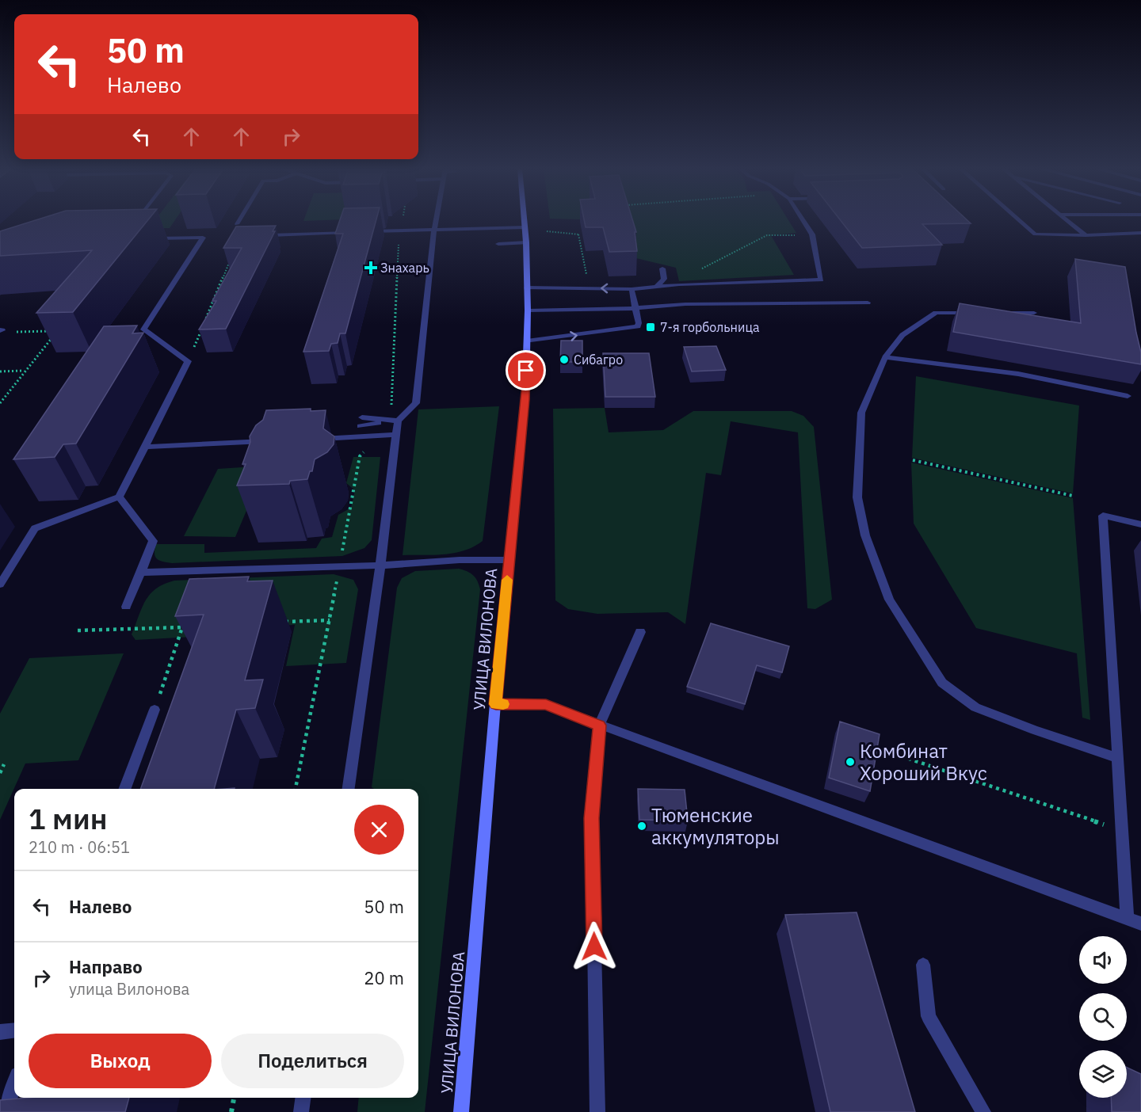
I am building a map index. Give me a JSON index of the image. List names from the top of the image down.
{
  "streets": {
    "street": ["УЛИЦА ВИЛОНОВА"]
  },
  "places": {
    "health": ["Знахарь"],
    "transit": ["7-я горбольница"],
    "other": ["Сибагро", "Комбинат Хороший Вкус", "Тюменские аккумуляторы"]
  },
  "page": {
    "turn": ["50 m", "Налево"],
    "heading": ["1 мин", "210 m · 06:51"],
    "list": [
      {
        "name": "Налево",
        "value": "50 m"
      },
      {
        "name": "Направо",
        "note": "улица Вилонова",
        "value": "20 m"
      }
    ],
    "buttons": ["Выход", "Поделиться"]
  }
}
